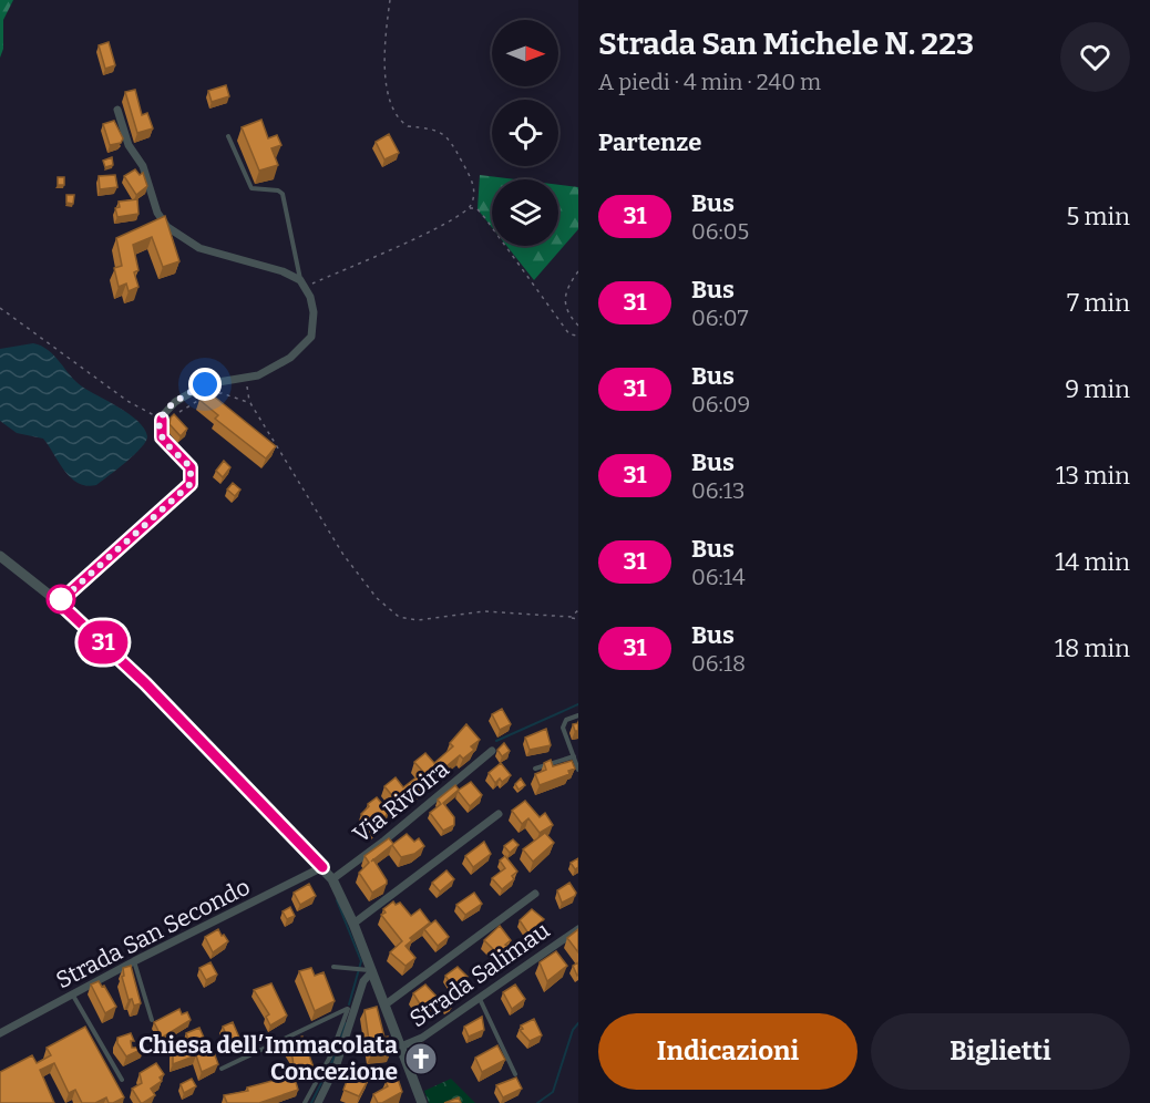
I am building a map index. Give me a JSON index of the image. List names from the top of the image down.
{
  "streets": {
    "street": ["Via Rivoira", "Strada San Secondo", "Strada Salimau"]
  },
  "places": {
    "church": ["Chiesa dell′Immacolata Concezione"]
  },
  "lines": ["bus line 31"],
  "north": "right",
  "page": {
    "on_map": "31",
    "heading": [
      ["Strada San Michele N. 223", "A piedi · 4 min · 240 m"],
      "Partenze"
    ],
    "list": [
      {
        "mark": "31",
        "name": "Bus",
        "note": "06:05",
        "value": "5 min"
      },
      {
        "mark": "31",
        "name": "Bus",
        "note": "06:07",
        "value": "7 min"
      },
      {
        "mark": "31",
        "name": "Bus",
        "note": "06:09",
        "value": "9 min"
      },
      {
        "mark": "31",
        "name": "Bus",
        "note": "06:13",
        "value": "13 min"
      },
      {
        "mark": "31",
        "name": "Bus",
        "note": "06:14",
        "value": "14 min"
      },
      {
        "mark": "31",
        "name": "Bus",
        "note": "06:18",
        "value": "18 min"
      }
    ],
    "buttons": ["Indicazioni", "Biglietti"]
  }
}
